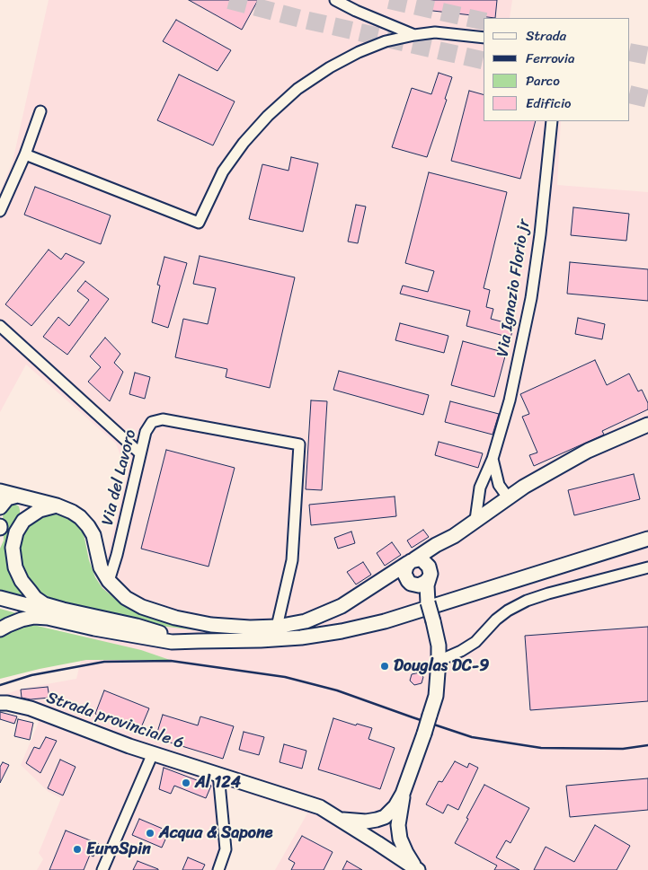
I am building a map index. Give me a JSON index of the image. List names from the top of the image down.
{
  "streets": {
    "main road": ["Strada provinciale 6"],
    "street": ["Via Ignazio Florio jr", "Via del Lavoro"]
  },
  "places": [
    "Douglas DC-9",
    "Al 124",
    "Acqua & Sapone",
    "EuroSpin"
  ],
  "legend": [
    "Strada",
    "Ferrovia",
    "Parco",
    "Edificio"
  ]
}
